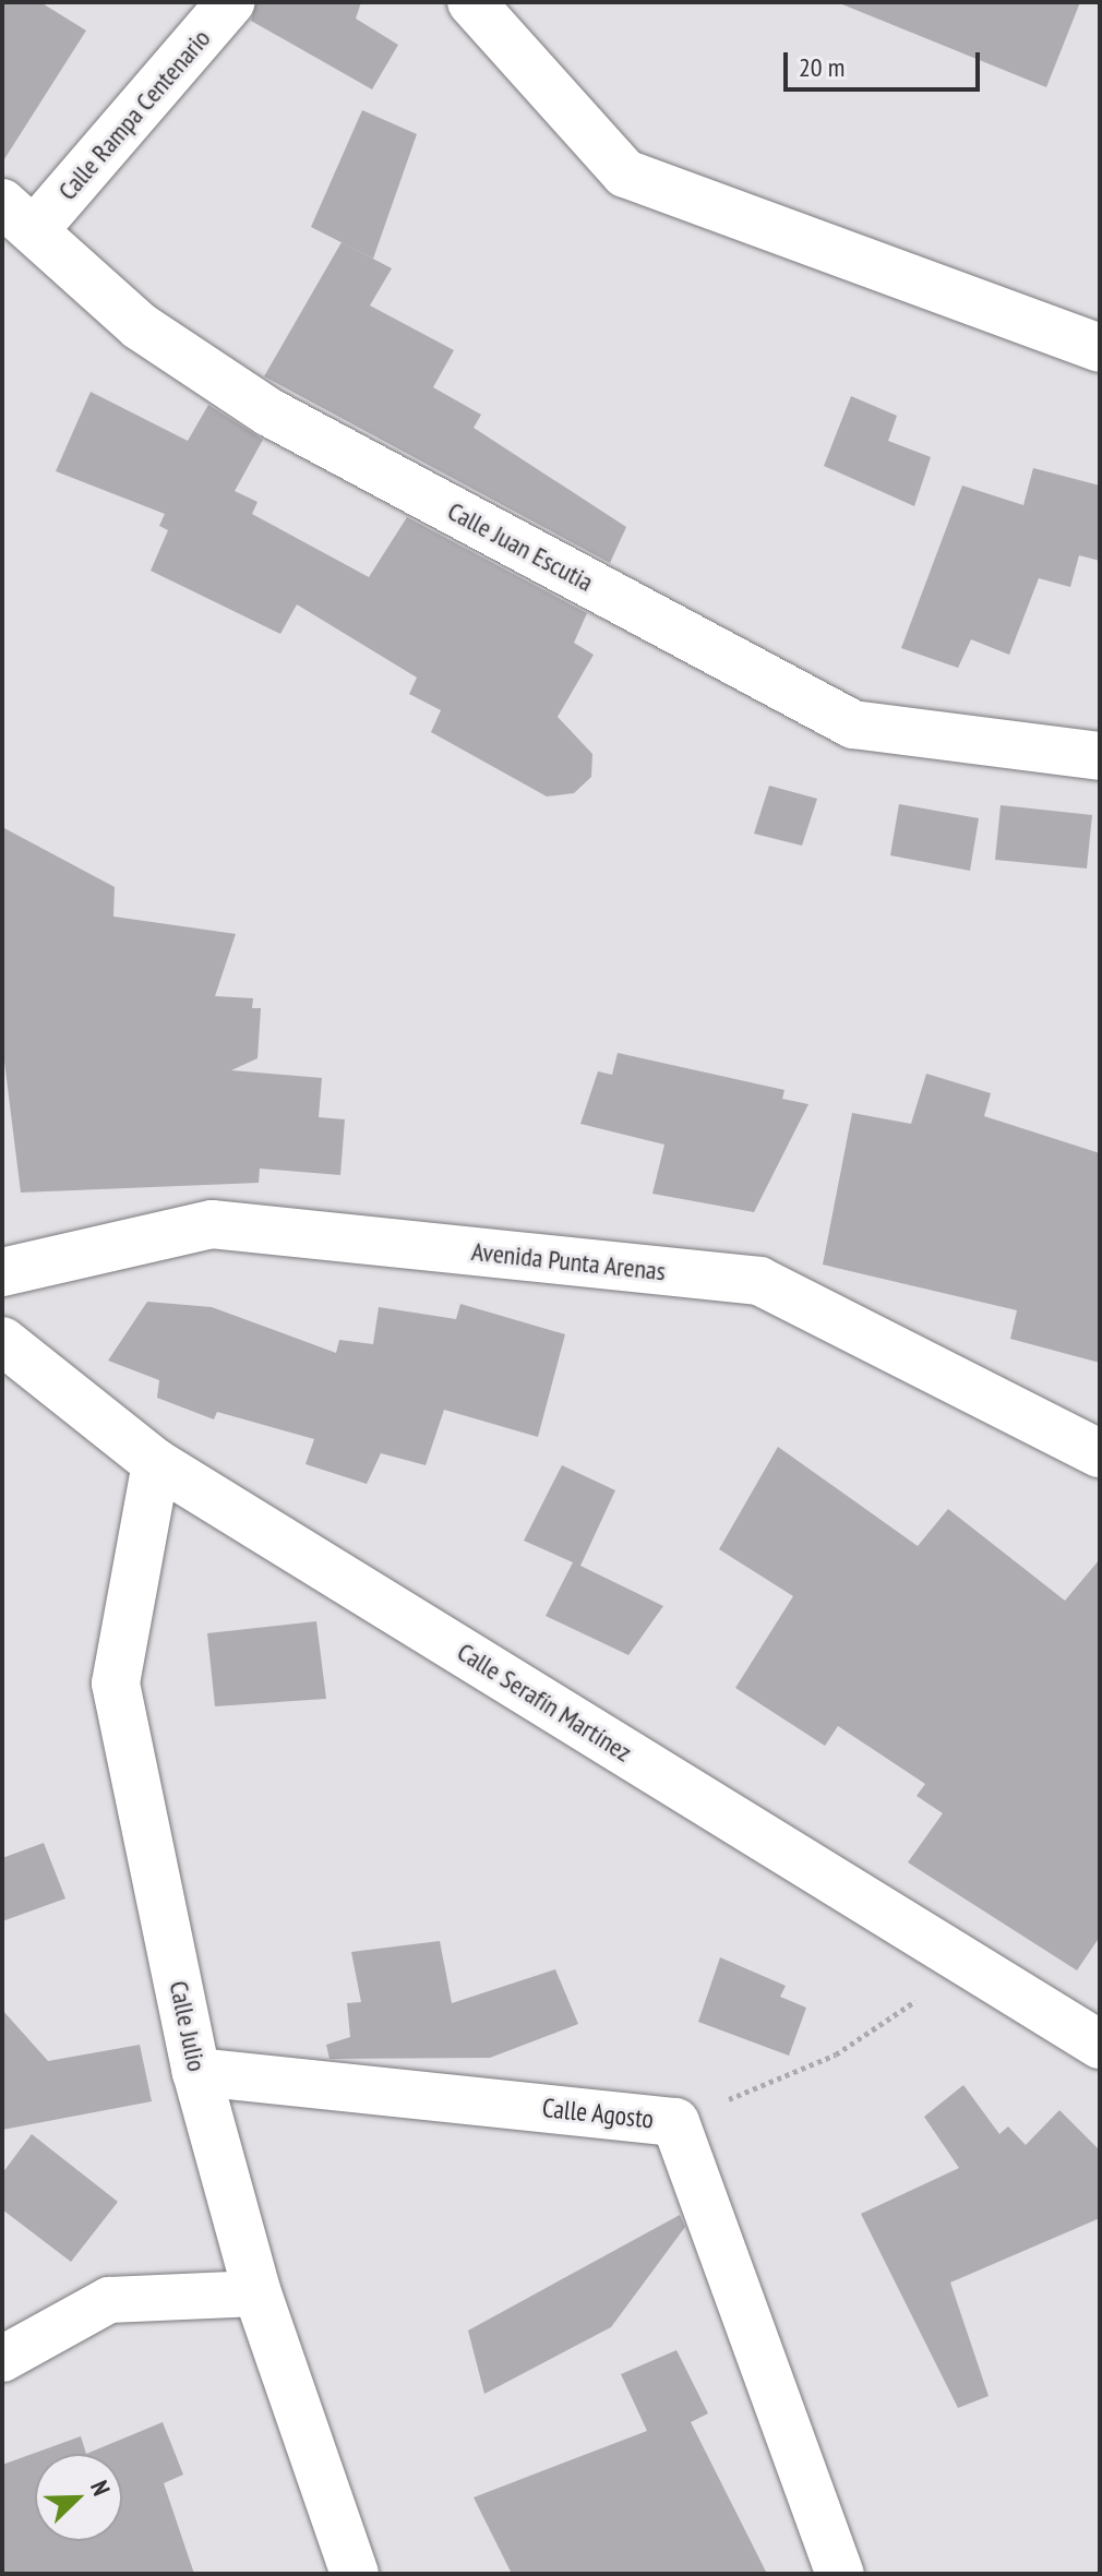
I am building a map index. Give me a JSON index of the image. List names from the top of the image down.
{
  "streets": {
    "street": [
      "Calle Rampa Centenario",
      "Calle Juan Escutia",
      "Avenida Punta Arenas",
      "Calle Serafín Martínez",
      "Calle Julio",
      "Calle Agosto"
    ]
  },
  "crossings": [
    ["Calle Rampa Centenario", "Calle Juan Escutia"],
    ["Calle Serafín Martínez", "Calle Julio"],
    ["Calle Julio", "Calle Agosto"]
  ],
  "scale_bar": "20 m",
  "north": "top right"
}
